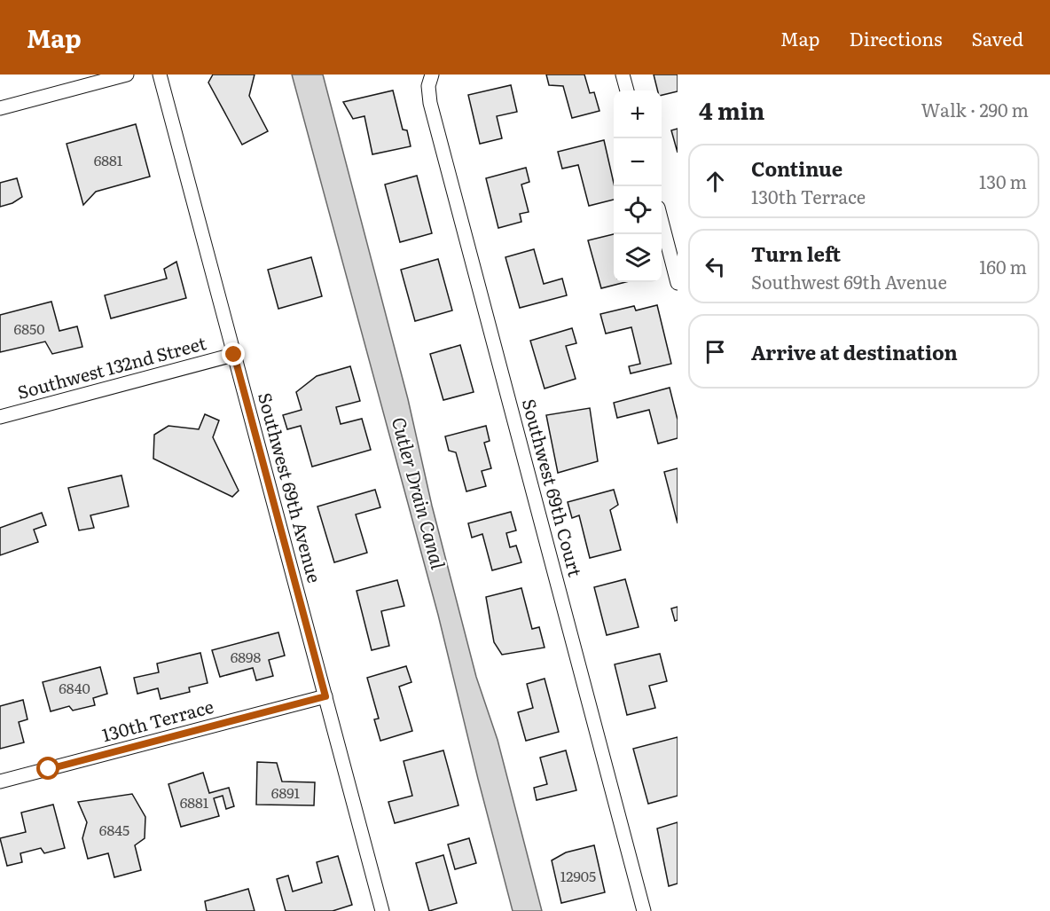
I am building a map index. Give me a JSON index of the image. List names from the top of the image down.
{
  "streets": {
    "street": [
      "Southwest 132nd Street",
      "Southwest 69th Avenue",
      "Southwest 69th Court",
      "130th Terrace"
    ]
  },
  "crossings": [
    ["Southwest 132nd Street", "Southwest 69th Avenue"],
    ["Southwest 69th Avenue", "130th Terrace"]
  ],
  "water": ["Cutler Drain Canal"],
  "house_numbers": [
    "6881",
    "6850",
    "6898",
    "6840",
    "6891",
    "6881",
    "6845",
    "12905"
  ],
  "page": {
    "header": "Map",
    "nav": ["Map", "Directions", "Saved"],
    "heading": ["4 min", "Walk · 290 m"],
    "map_buttons": ["+", "−"],
    "list": [
      ["Continue", "130th Terrace", "130 m"],
      ["Turn left", "Southwest 69th Avenue", "160 m"],
      "Arrive at destination"
    ]
  }
}
